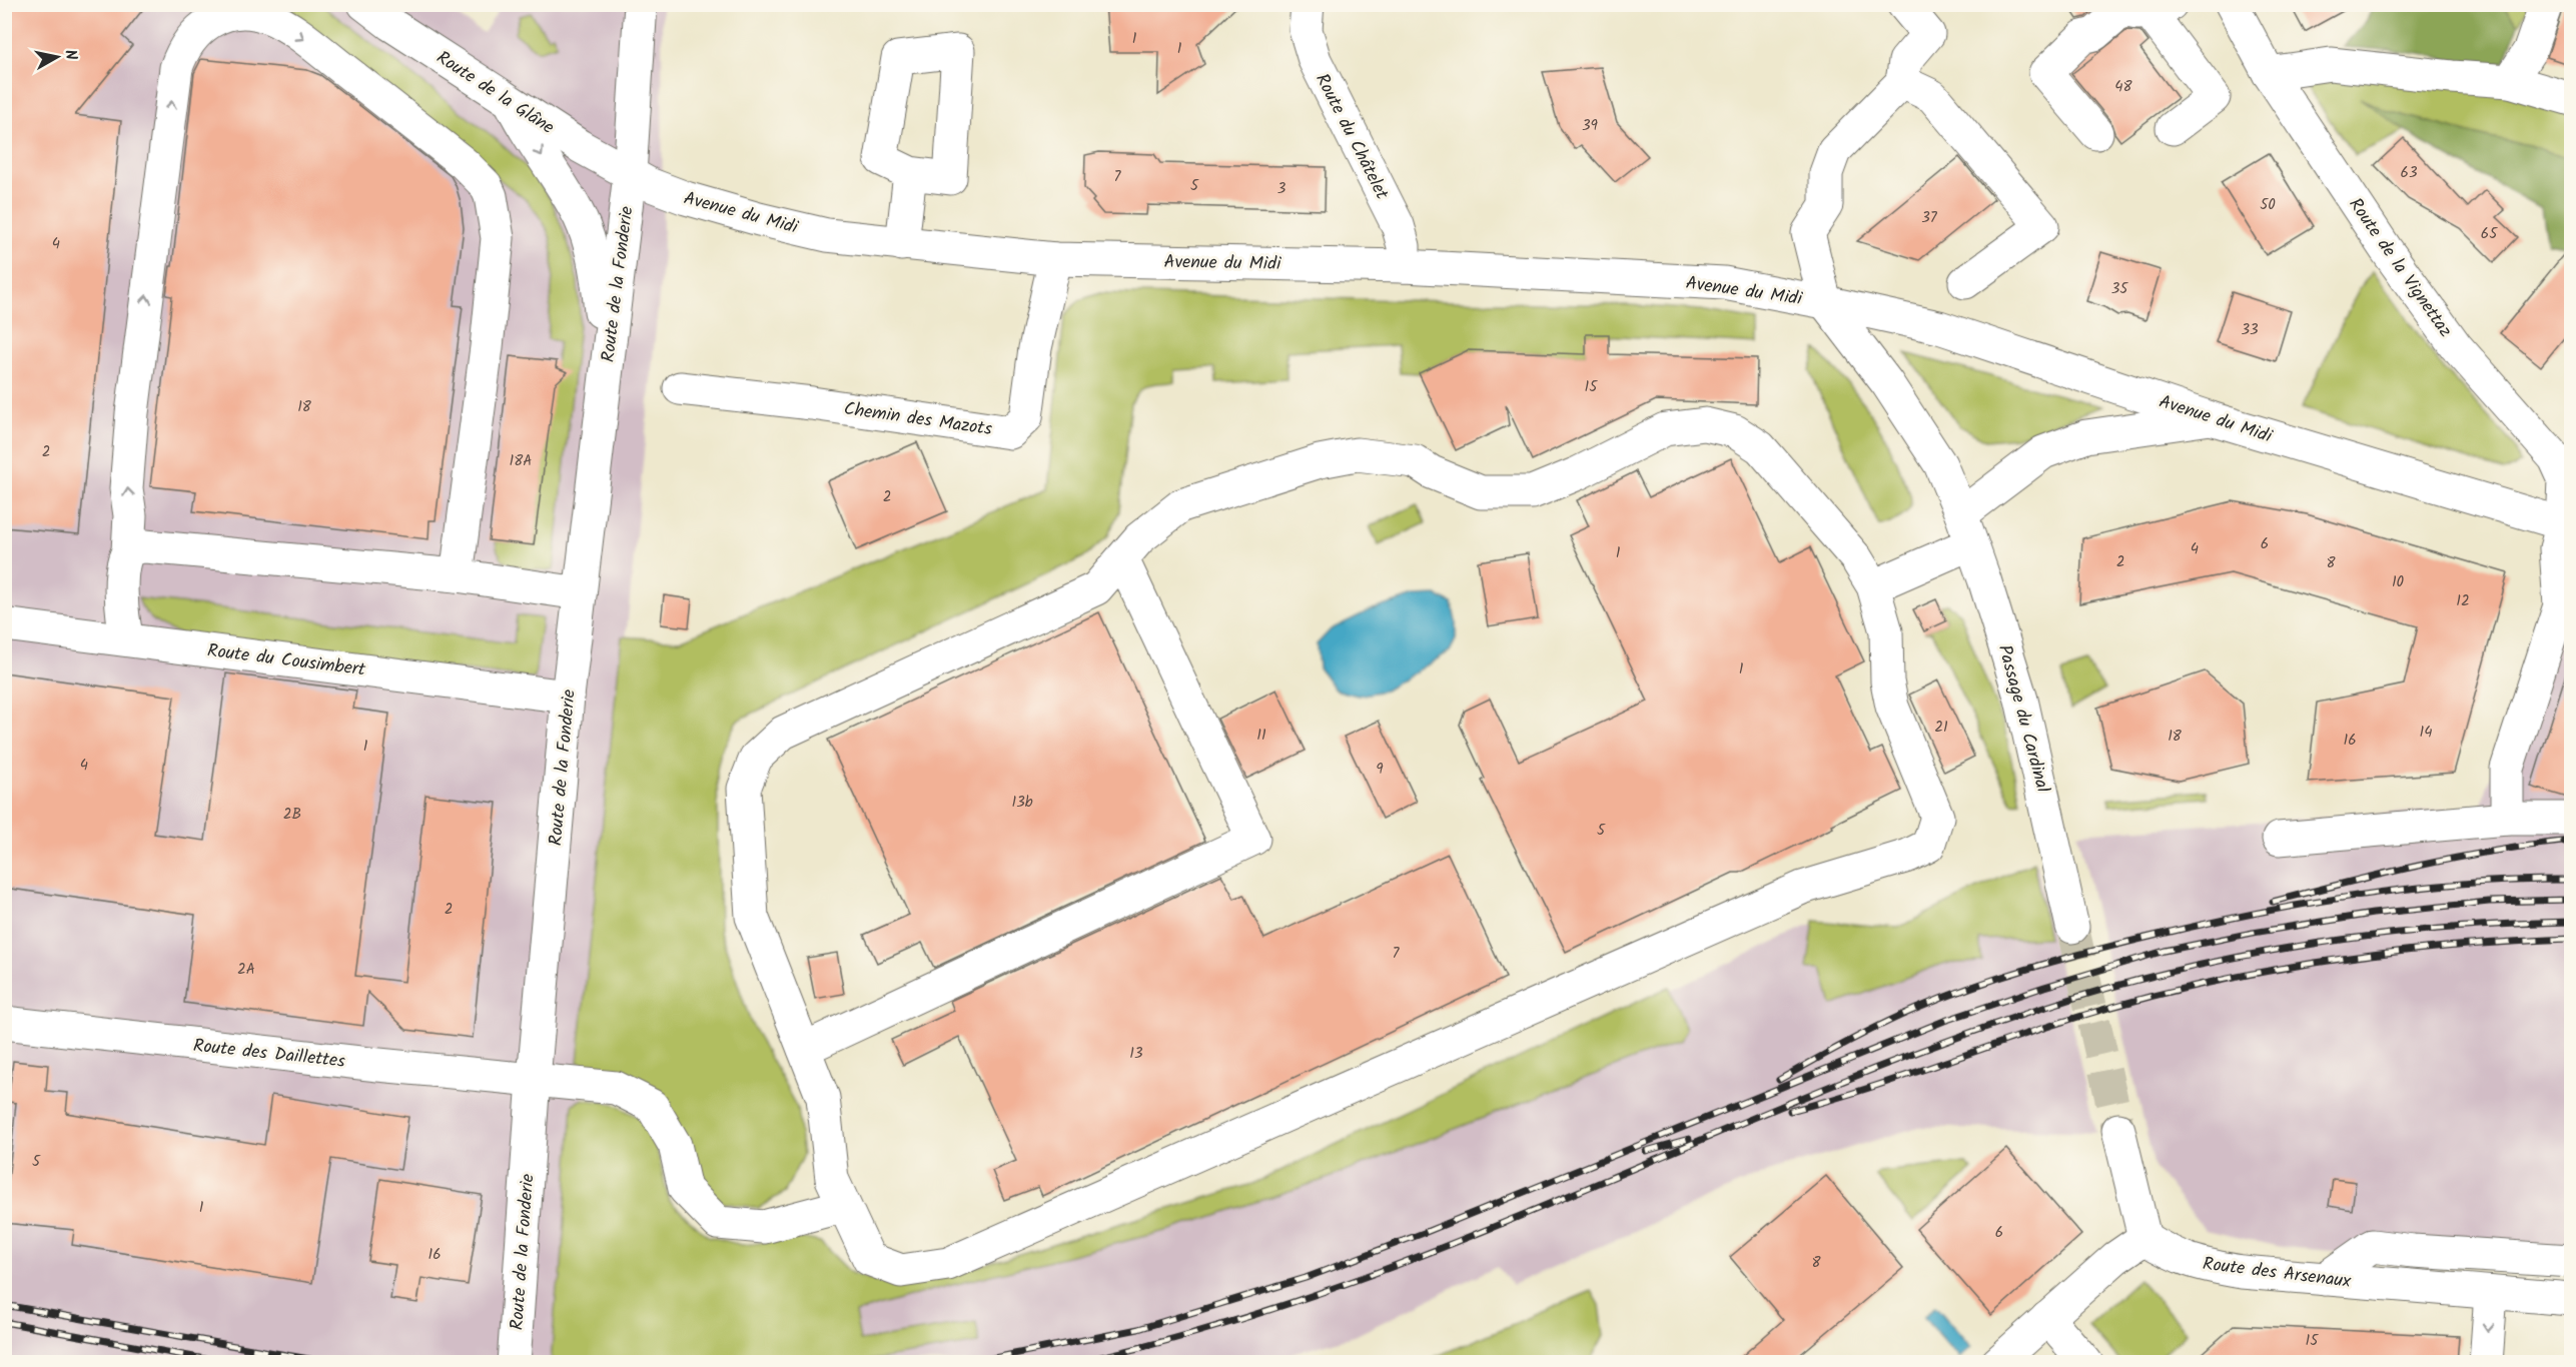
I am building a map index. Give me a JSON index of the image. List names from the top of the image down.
{
  "streets": {
    "main road": [
      "Route de la Glâne",
      "Route du Châtelet",
      "Avenue du Midi",
      "Route de la Vignettaz",
      "Route de la Fonderie",
      "Chemin des Mazots",
      "Route du Cousimbert",
      "Passage du Cardinal",
      "Route des Daillettes",
      "Route des Arsenaux"
    ]
  },
  "crossings": [
    ["Route de la Glâne", "Avenue du Midi"],
    ["Route de la Glâne", "Route de la Fonderie"],
    ["Route du Châtelet", "Avenue du Midi"],
    ["Avenue du Midi", "Route de la Vignettaz"],
    ["Avenue du Midi", "Route de la Fonderie"],
    ["Avenue du Midi", "Chemin des Mazots"],
    ["Avenue du Midi", "Passage du Cardinal"],
    ["Route de la Fonderie", "Route du Cousimbert"],
    ["Route de la Fonderie", "Route des Daillettes"]
  ],
  "house_numbers": [
    "1",
    "1",
    "48",
    "39",
    "63",
    "7",
    "5",
    "3",
    "50",
    "37",
    "65",
    "4",
    "35",
    "33",
    "15",
    "18",
    "2",
    "18A",
    "2",
    "6",
    "4",
    "1",
    "2",
    "8",
    "10",
    "12",
    "1",
    "21",
    "14",
    "11",
    "18",
    "16",
    "1",
    "4",
    "9",
    "13b",
    "2B",
    "5",
    "2",
    "7",
    "2A",
    "13",
    "5",
    "1",
    "6",
    "16",
    "8",
    "15"
  ],
  "north": "right"
}
